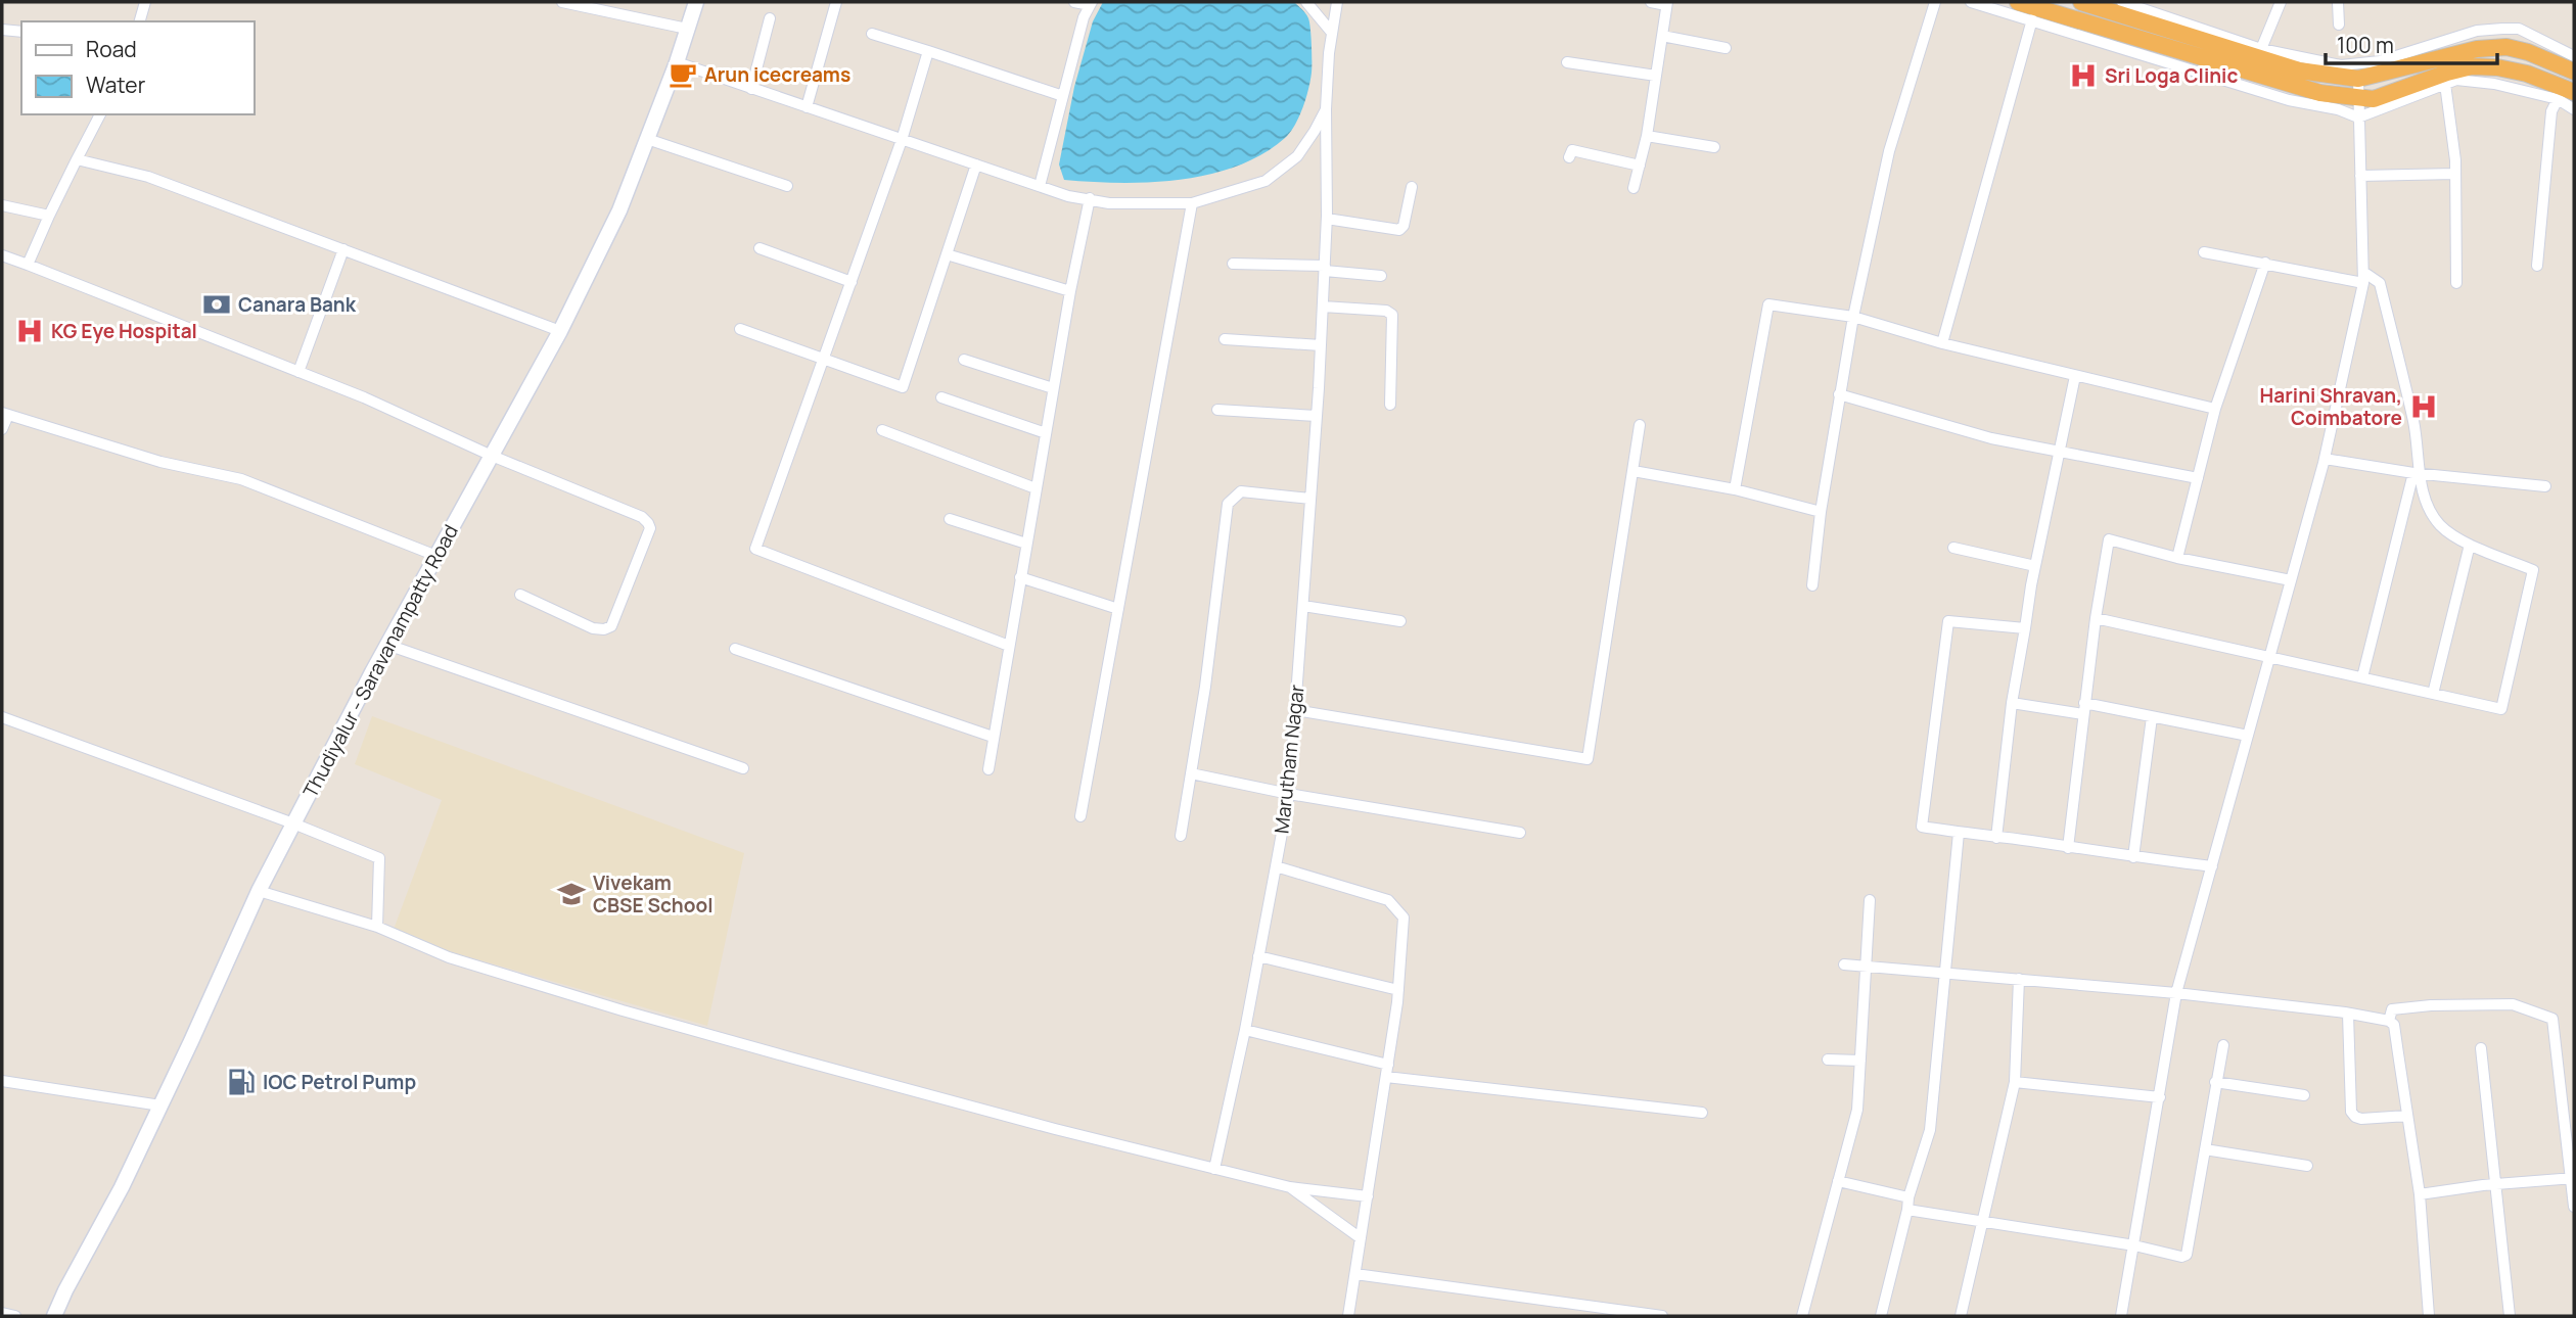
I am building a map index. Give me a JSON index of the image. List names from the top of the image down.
{
  "streets": {
    "main road": ["Thudiyalur - Saravanampatty Road"],
    "street": ["Marutham Nagar"]
  },
  "places": {
    "cafe": ["Arun icecreams"],
    "hospital": ["Sri Loga Clinic", "KG Eye Hospital", "Harini Shravan, Coimbatore"],
    "bank": ["Canara Bank"],
    "school or university": ["Vivekam CBSE School"],
    "fuel station": ["IOC Petrol Pump"]
  },
  "legend": ["Road", "Water"],
  "scale_bar": "100 m"
}
